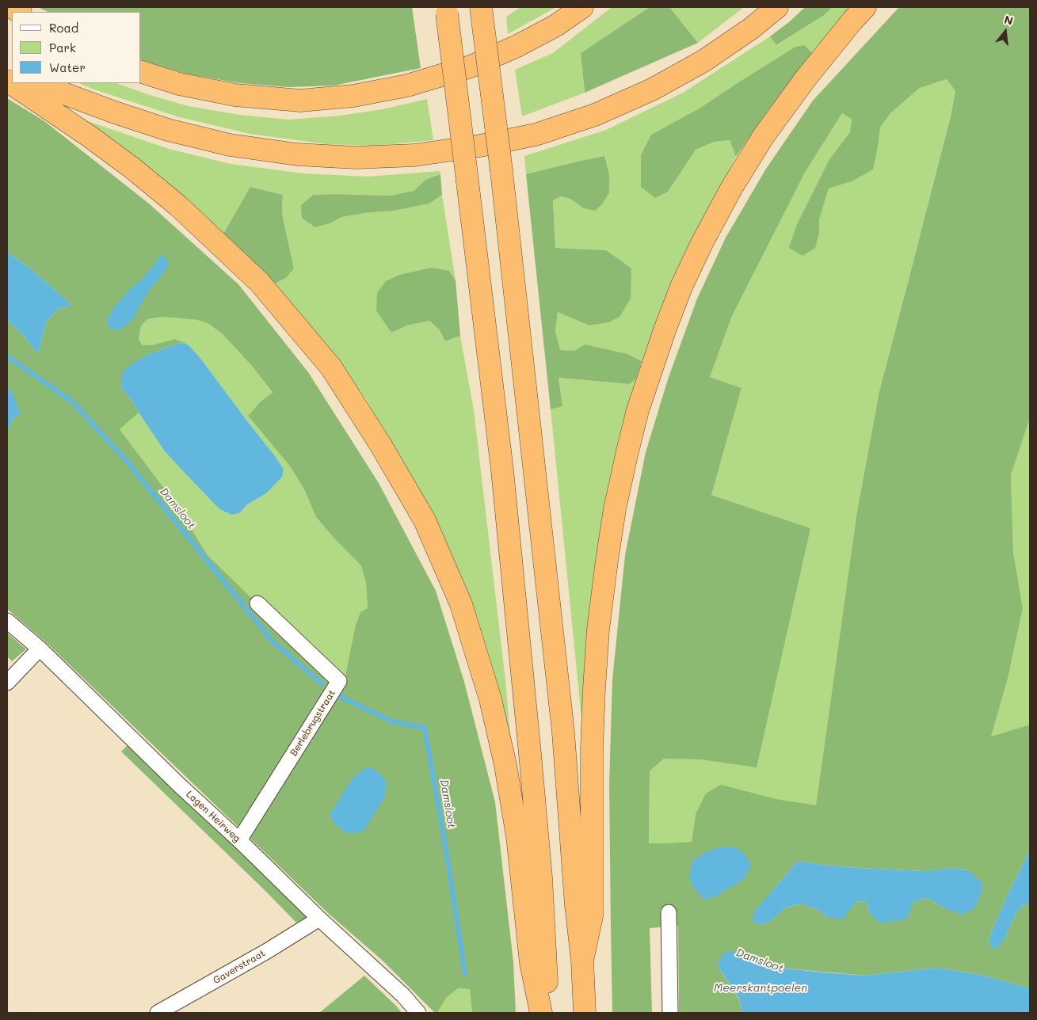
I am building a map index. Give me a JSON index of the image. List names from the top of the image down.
{
  "streets": {
    "street": ["Berlebrugstraat", "Lagen Heirweg", "Gaverstraat"]
  },
  "crossings": [
    ["Berlebrugstraat", "Lagen Heirweg"],
    ["Lagen Heirweg", "Gaverstraat"]
  ],
  "water": ["Damsloot", "Meerskantpoelen"],
  "legend": ["Road", "Park", "Water"],
  "north": "top"
}
